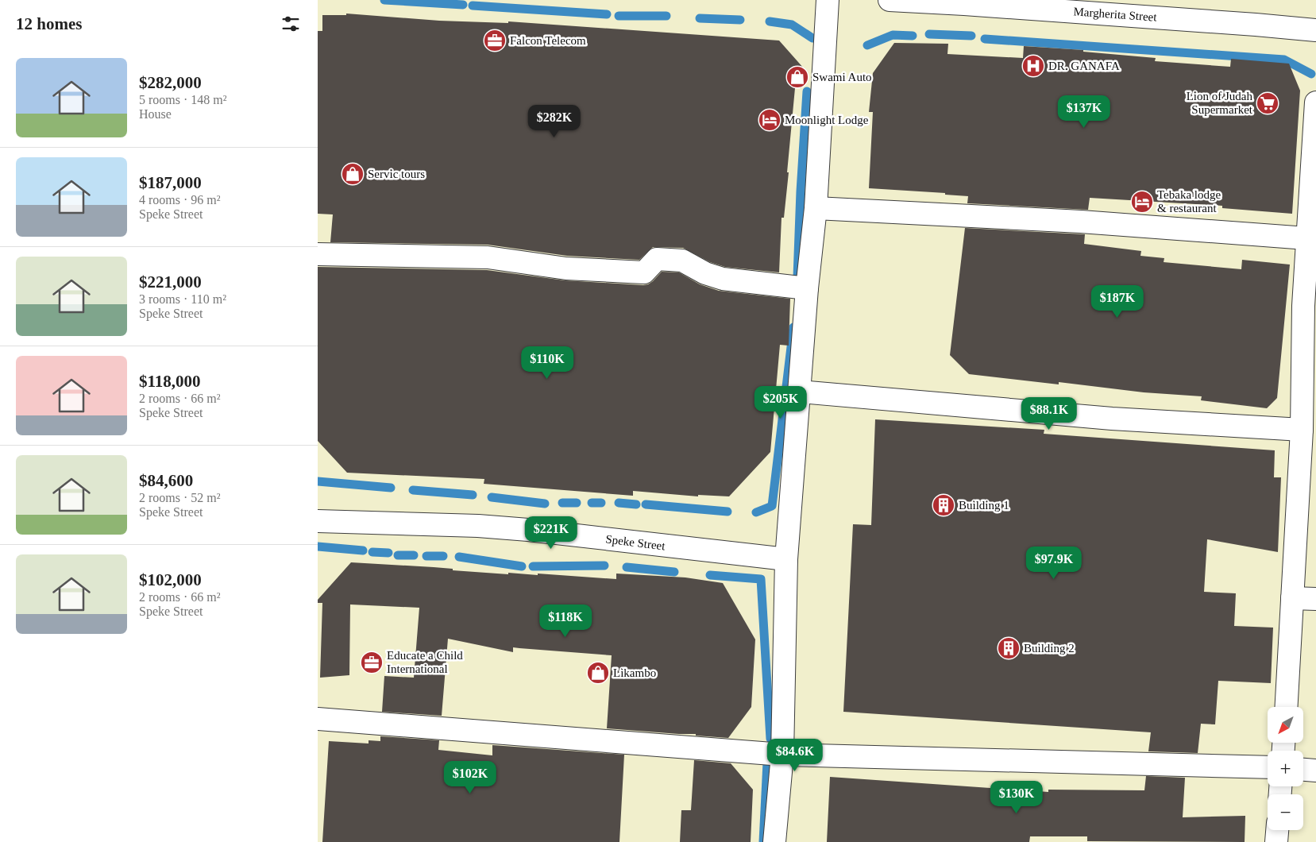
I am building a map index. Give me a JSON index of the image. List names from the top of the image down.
{
  "streets": {
    "street": ["Margherita Street", "Speke Street"]
  },
  "places": {
    "office": ["Falcon Telecom", "Educate a Child International"],
    "hospital": ["DR. GANAFA"],
    "shop": ["Swami Auto", "Servic tours", "Likambo"],
    "supermarket": ["Lion of Judah Supermarket"],
    "hotel": ["Moonlight Lodge", "Tebaka lodge & restaurant"],
    "building": ["Building 1", "Building 2"]
  },
  "north": "bottom left",
  "page": {
    "heading": "12 homes",
    "list": [
      {
        "name": "$282,000",
        "note": "5 rooms · 148 m² · House"
      },
      {
        "name": "$187,000",
        "note": "4 rooms · 96 m² · Speke Street"
      },
      {
        "name": "$221,000",
        "note": "3 rooms · 110 m² · Speke Street"
      },
      {
        "name": "$118,000",
        "note": "2 rooms · 66 m² · Speke Street"
      },
      {
        "name": "$84,600",
        "note": "2 rooms · 52 m² · Speke Street"
      },
      {
        "name": "$102,000",
        "note": "2 rooms · 66 m² · Speke Street"
      }
    ],
    "price": [
      "$137K",
      "$282K",
      "$187K",
      "$110K",
      "$205K",
      "$88.1K",
      "$221K",
      "$97.9K",
      "$118K",
      "$84.6K",
      "$102K",
      "$130K"
    ],
    "map_buttons": ["+", "−"]
  }
}
